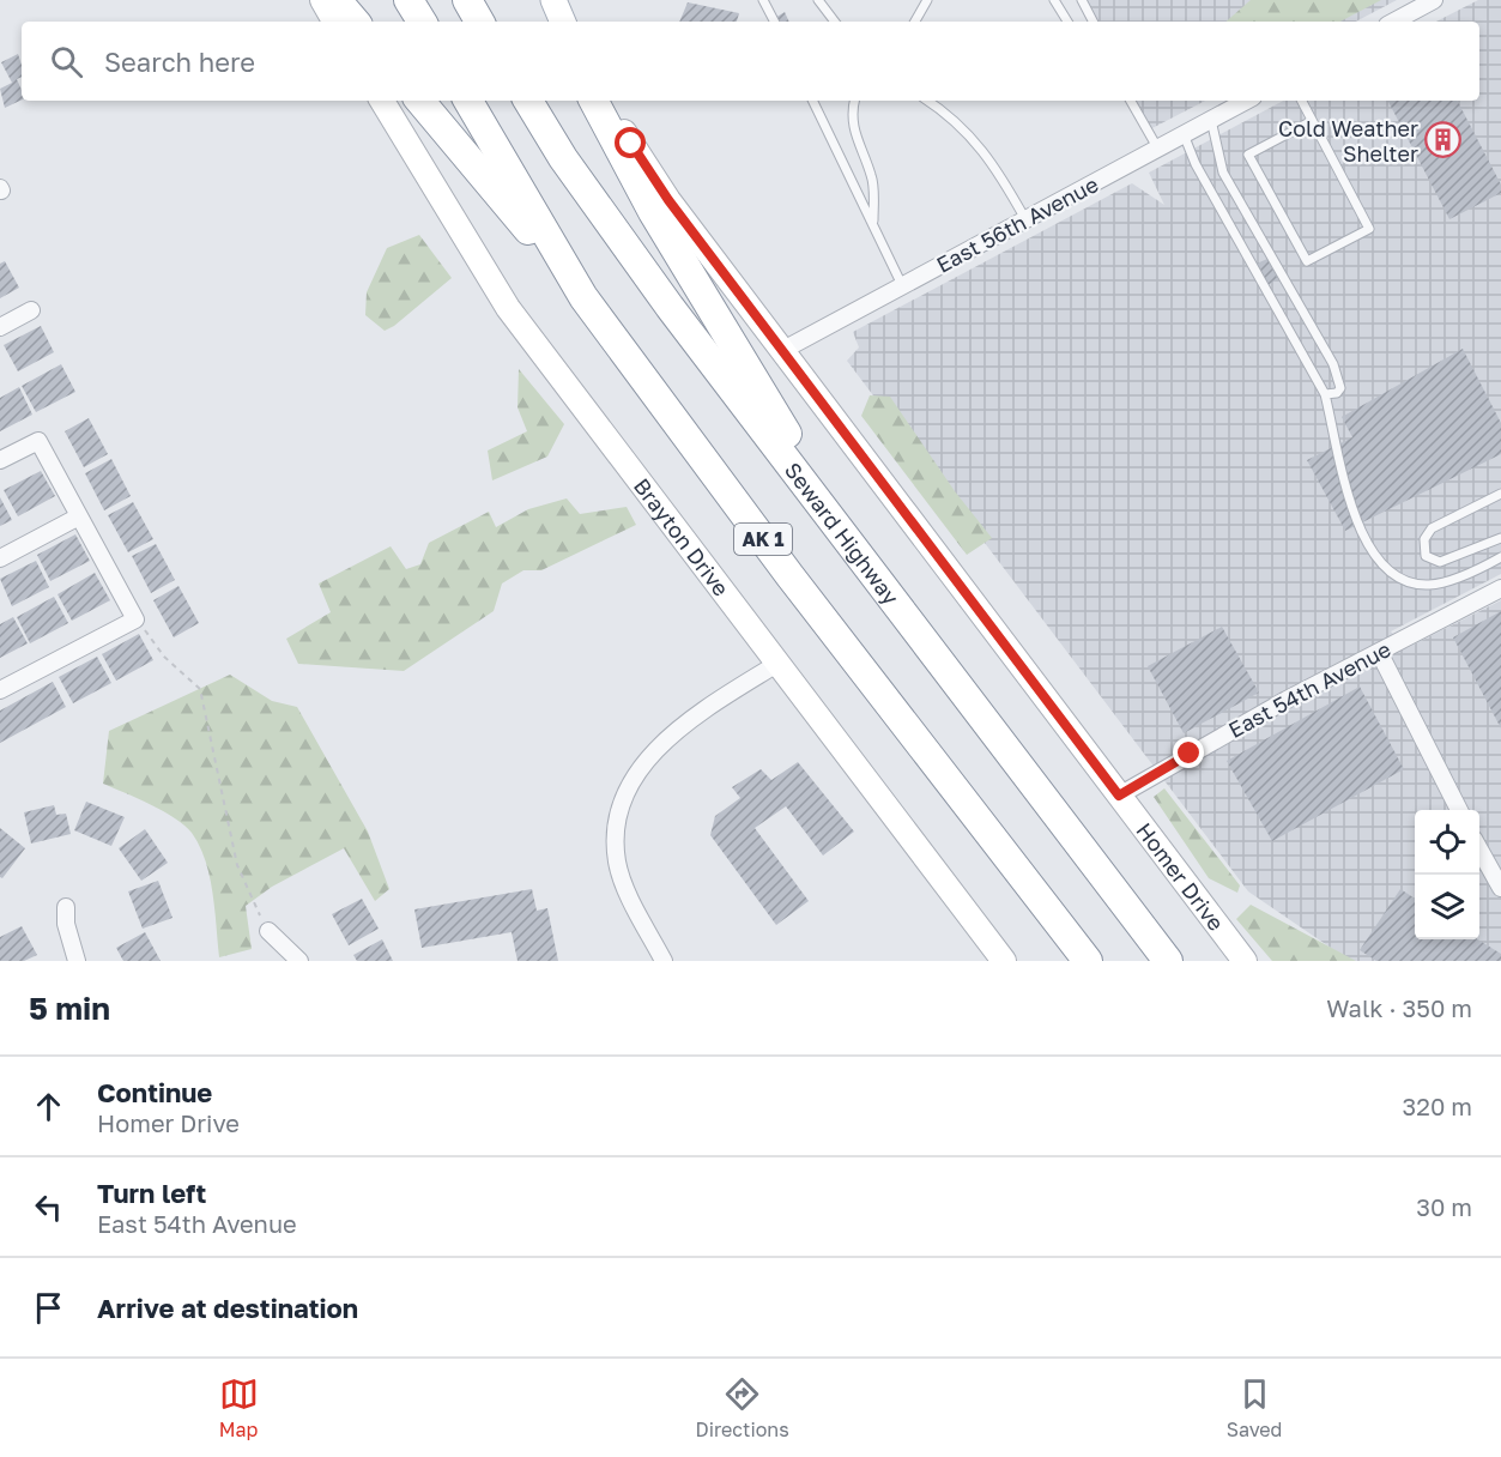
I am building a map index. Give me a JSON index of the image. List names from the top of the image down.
{
  "streets": {
    "highway": ["Seward Highway", "AK 1"],
    "main road": ["Brayton Drive", "Homer Drive"],
    "street": ["East 56th Avenue", "East 54th Avenue"]
  },
  "crossings": [
    ["East 56th Avenue", "Homer Drive"],
    ["East 54th Avenue", "Homer Drive"]
  ],
  "places": {
    "building": ["Cold Weather Shelter"]
  },
  "page": {
    "search": "Search here",
    "heading": ["5 min", "Walk · 350 m"],
    "list": [
      ["Continue", "Homer Drive", "320 m"],
      ["Turn left", "East 54th Avenue", "30 m"],
      "Arrive at destination"
    ],
    "nav": ["Map", "Directions", "Saved"]
  }
}
